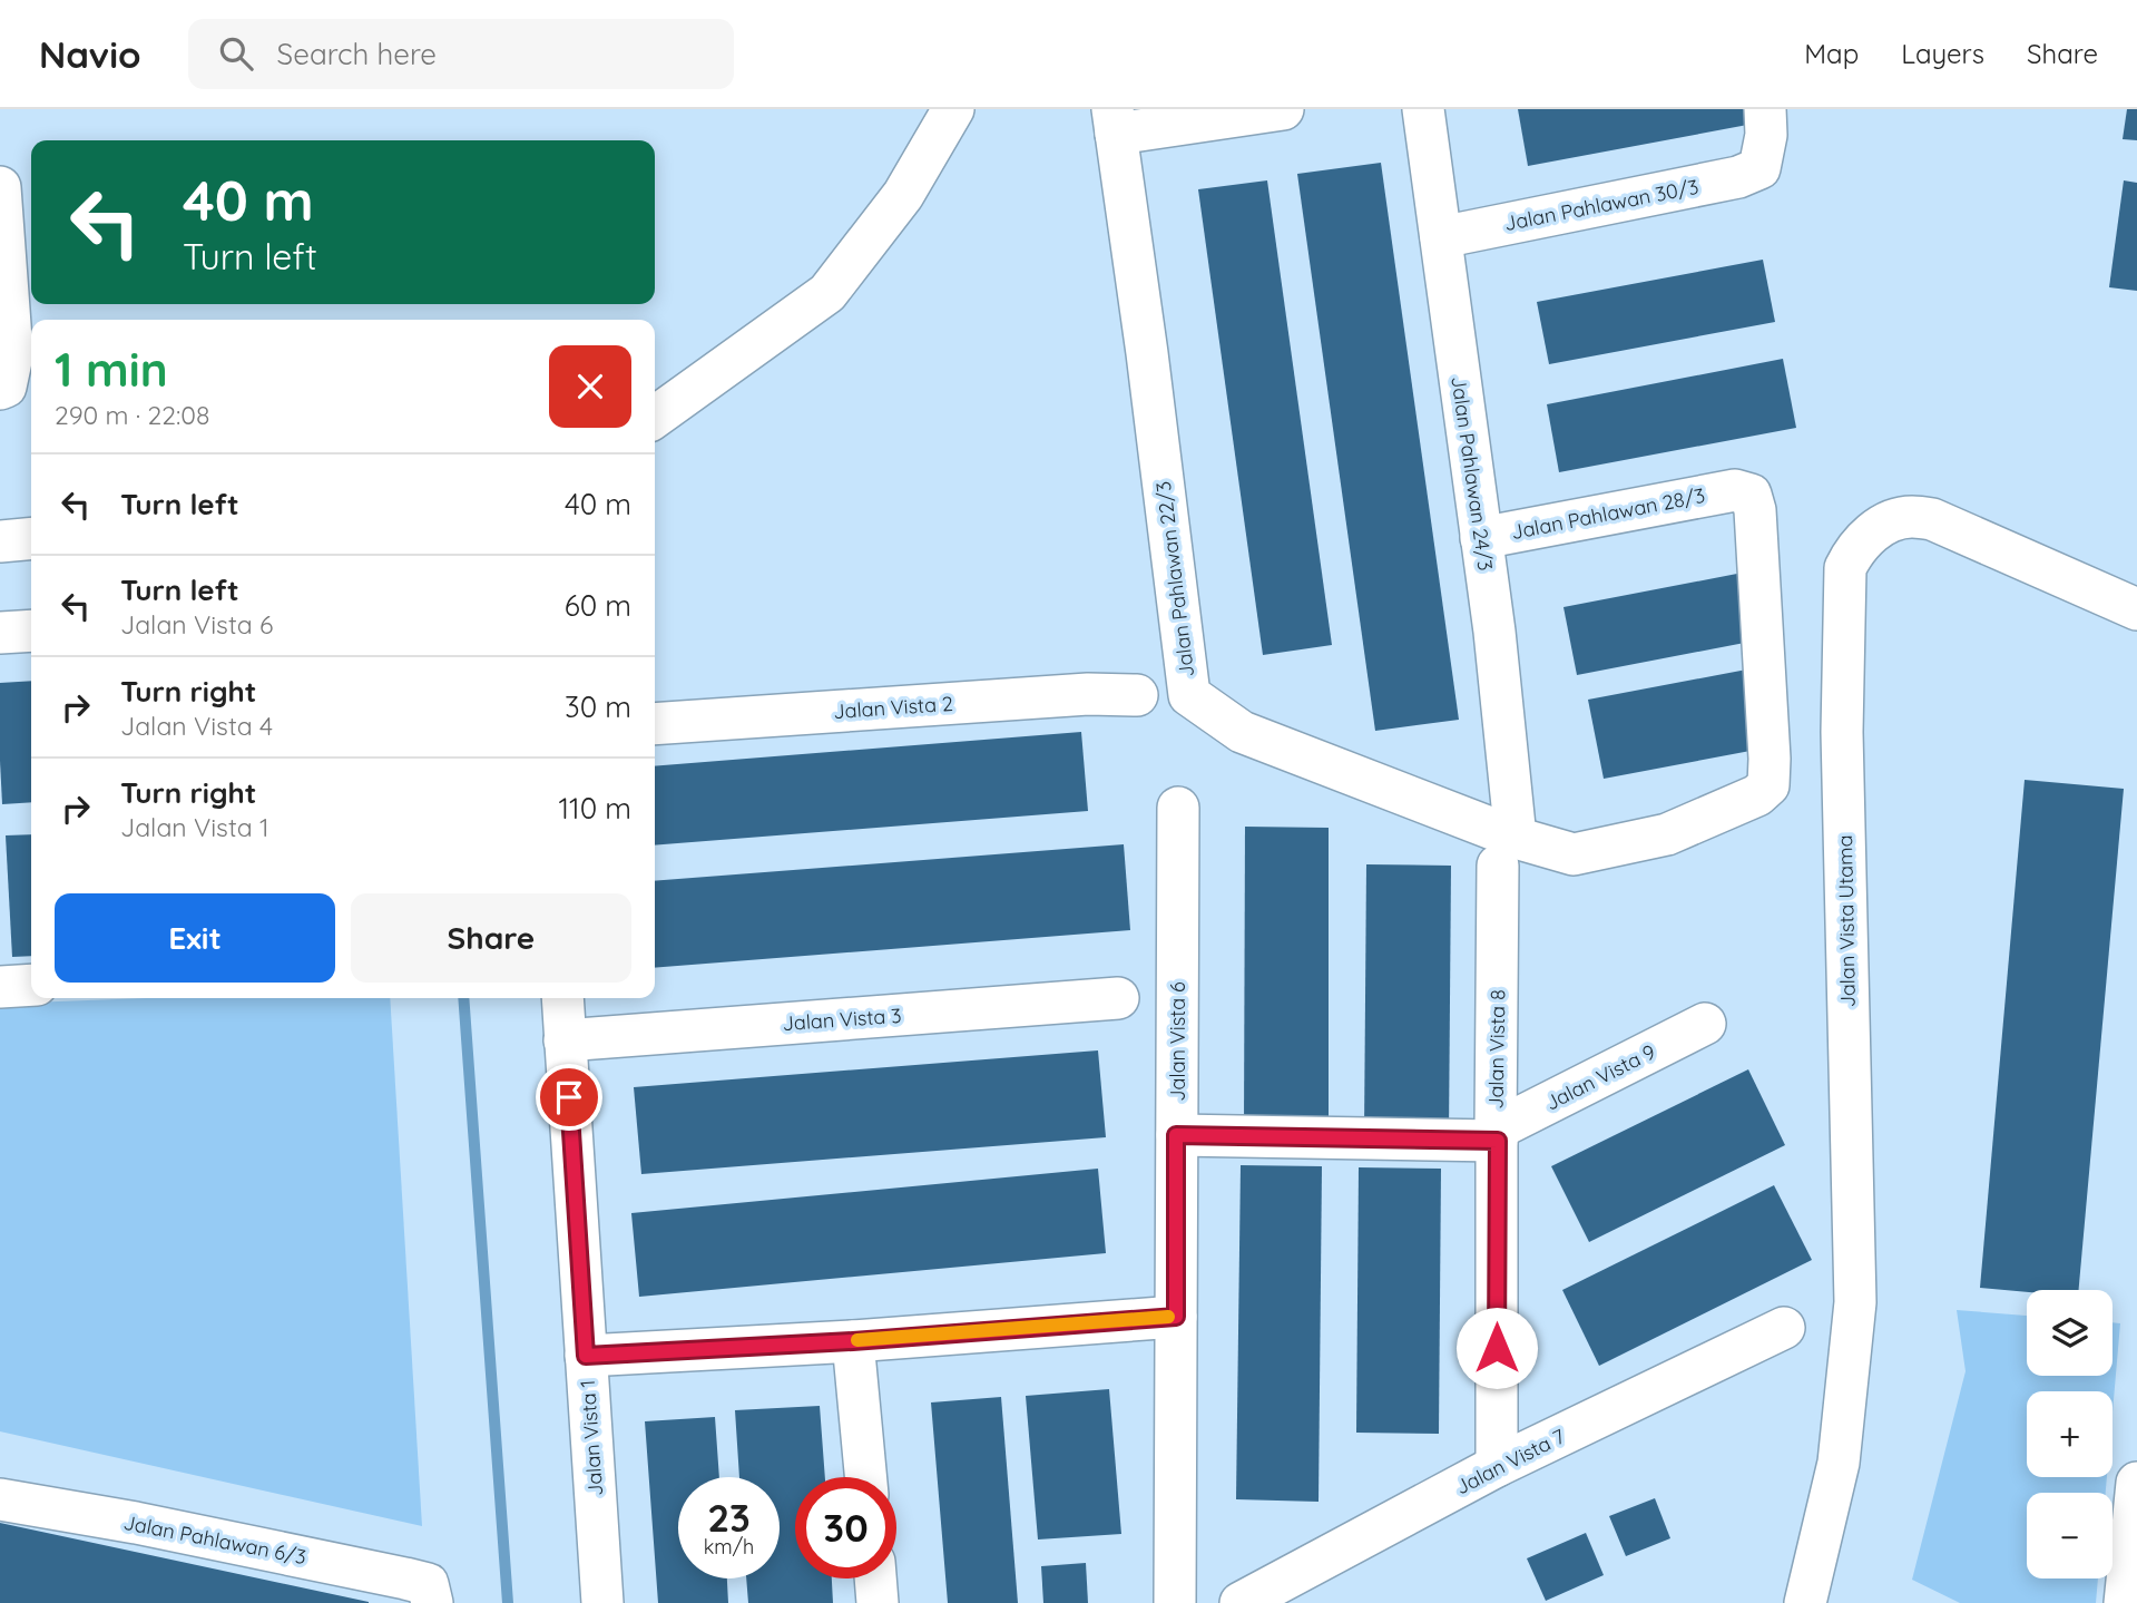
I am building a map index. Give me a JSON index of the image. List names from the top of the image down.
{
  "streets": {
    "street": [
      "Jalan Pahlawan 30/3",
      "Jalan Pahlawan 24/3",
      "Jalan Pahlawan 28/3",
      "Jalan Pahlawan 22/3",
      "Jalan Vista 2",
      "Jalan Vista Utama",
      "Jalan Vista 3",
      "Jalan Vista 6",
      "Jalan Vista 8",
      "Jalan Vista 9",
      "Jalan Vista 1",
      "Jalan Vista 7",
      "Jalan Pahlawan 6/3"
    ]
  },
  "crossings": [
    ["Jalan Pahlawan 30/3", "Jalan Pahlawan 24/3"],
    ["Jalan Pahlawan 24/3", "Jalan Pahlawan 28/3"],
    ["Jalan Pahlawan 24/3", "Jalan Pahlawan 22/3"],
    ["Jalan Pahlawan 24/3", "Jalan Vista 8"],
    ["Jalan Pahlawan 28/3", "Jalan Pahlawan 22/3"],
    ["Jalan Pahlawan 22/3", "Jalan Vista 8"],
    ["Jalan Vista 3", "Jalan Vista 1"],
    ["Jalan Vista 8", "Jalan Vista 9"],
    ["Jalan Vista 8", "Jalan Vista 7"]
  ],
  "page": {
    "header": "Navio",
    "search": "Search here",
    "nav": ["Map", "Layers", "Share"],
    "turn": ["40 m", "Turn left"],
    "heading": ["1 min", "290 m · 22:08"],
    "list": [
      {
        "name": "Turn left",
        "value": "40 m"
      },
      {
        "name": "Turn left",
        "note": "Jalan Vista 6",
        "value": "60 m"
      },
      {
        "name": "Turn right",
        "note": "Jalan Vista 4",
        "value": "30 m"
      },
      {
        "name": "Turn right",
        "note": "Jalan Vista 1",
        "value": "110 m"
      }
    ],
    "buttons": ["Exit", "Share"],
    "map_buttons": ["+", "−"],
    "speed": "23 km/h",
    "limit": "30"
  }
}
